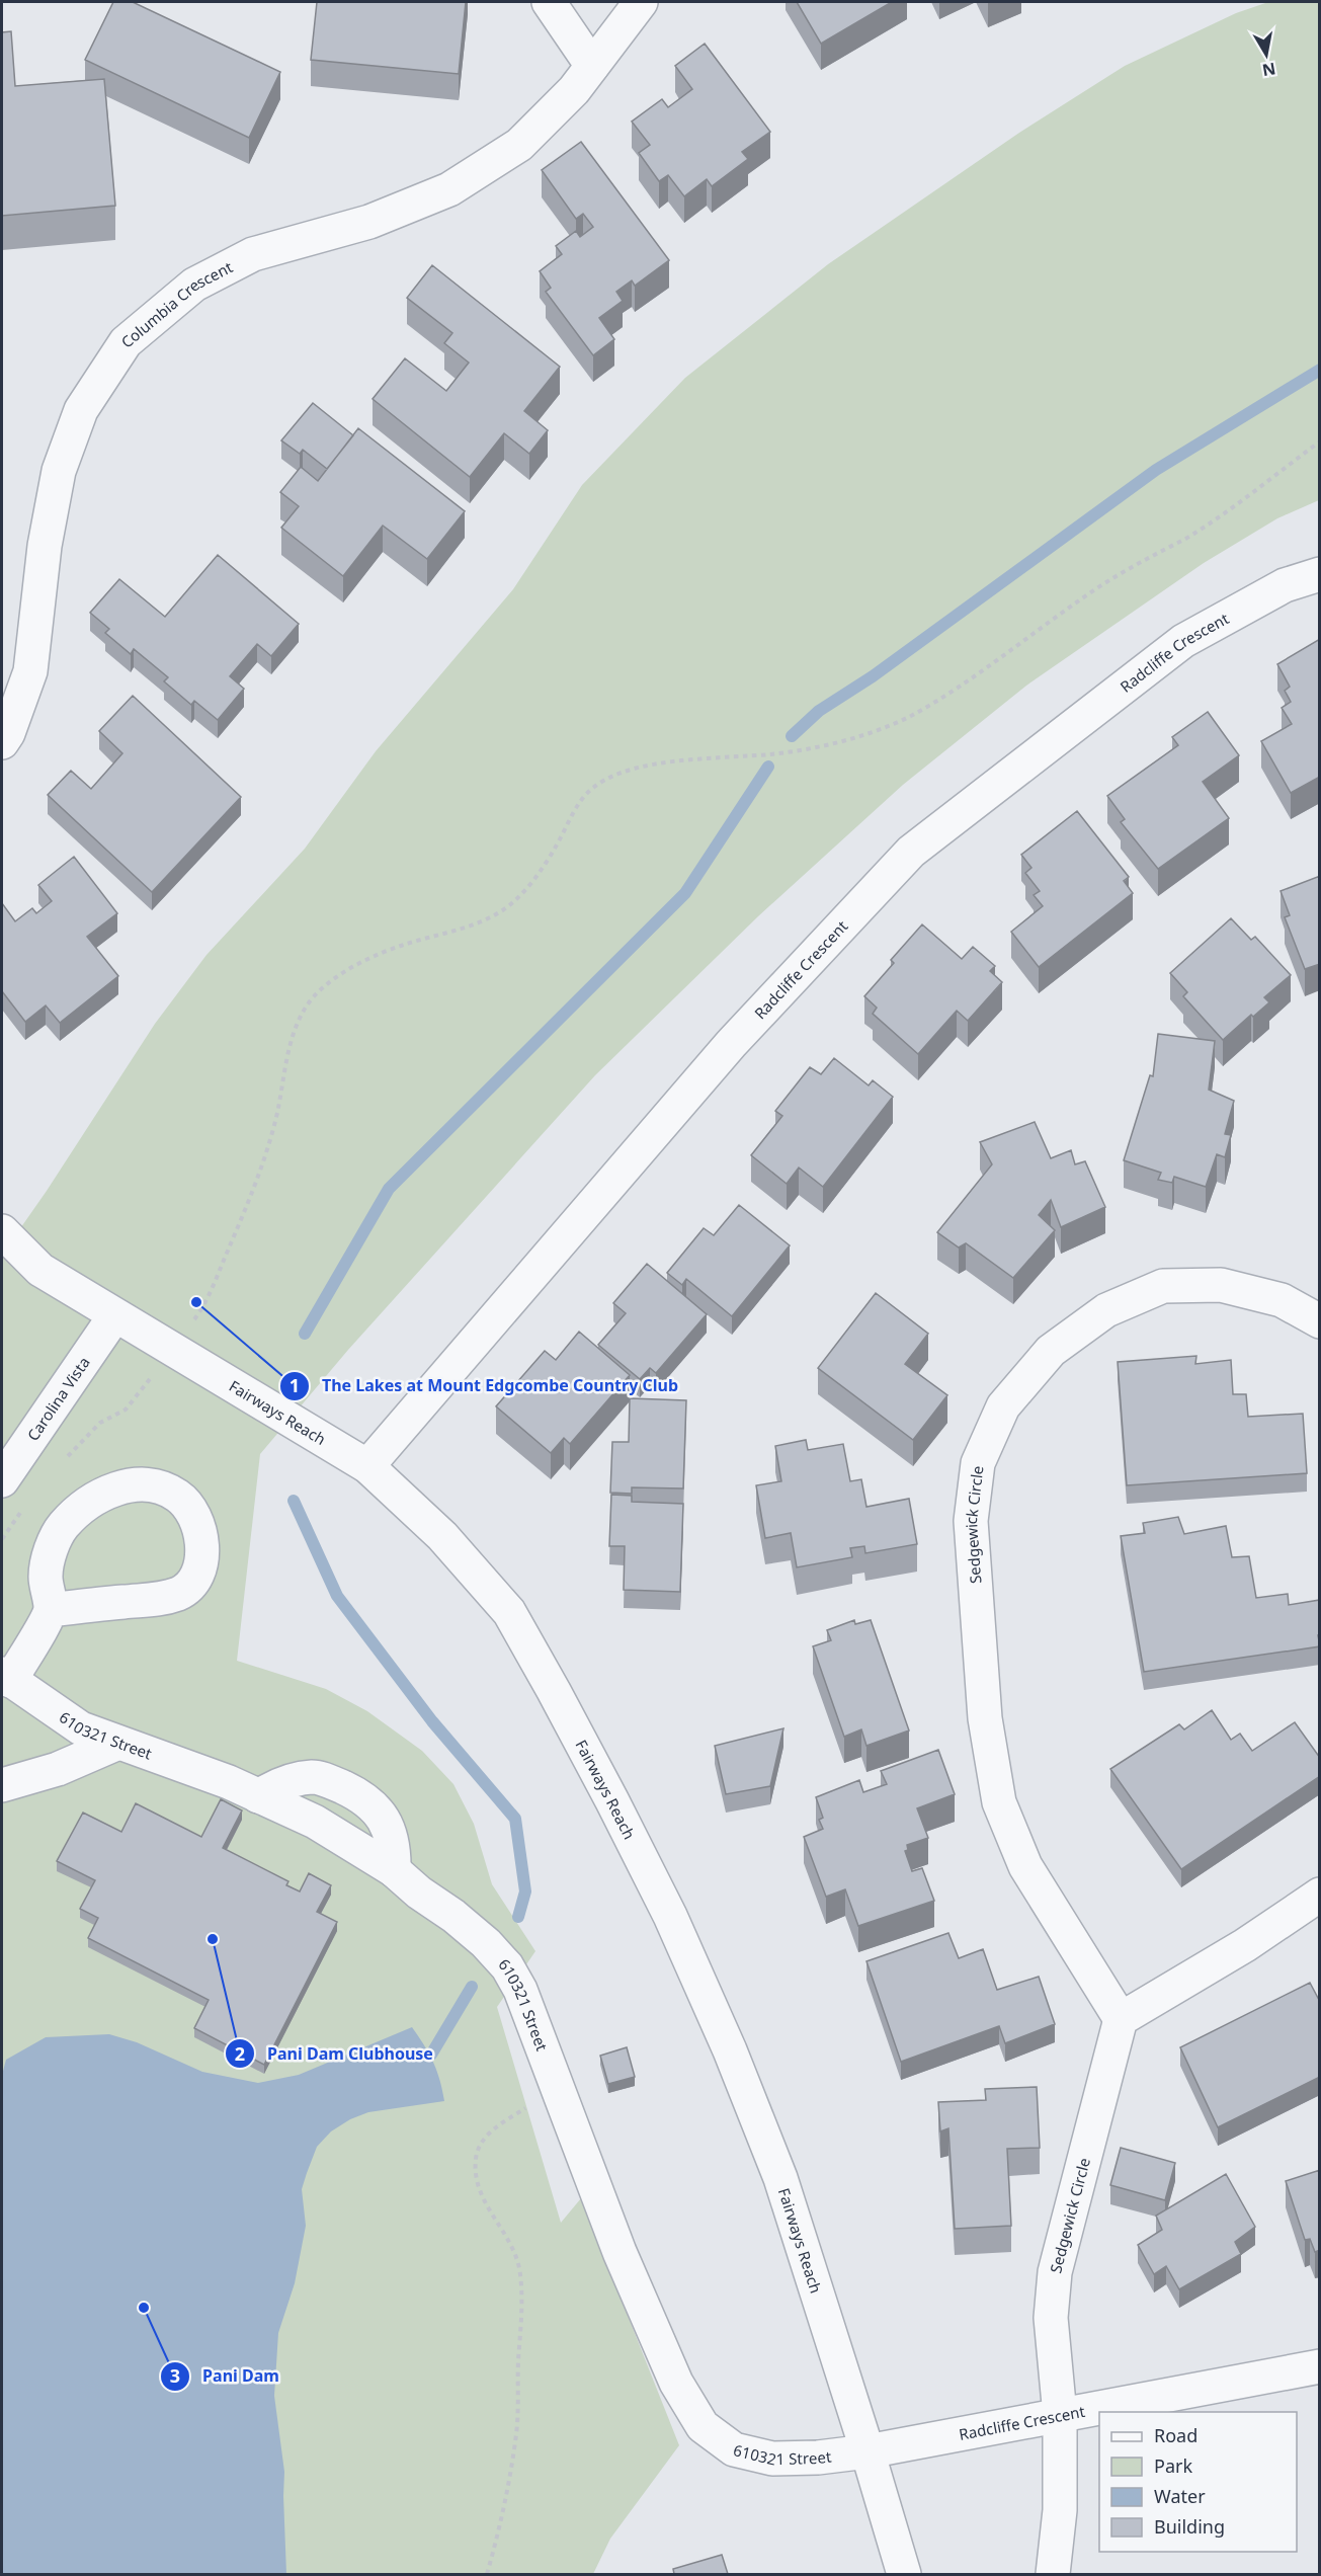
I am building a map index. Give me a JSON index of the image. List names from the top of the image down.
{
  "streets": {
    "street": [
      "Columbia Crescent",
      "Radcliffe Crescent",
      "Carolina Vista",
      "Fairways Reach",
      "Sedgewick Circle",
      "610321 Street"
    ]
  },
  "crossings": [
    ["Radcliffe Crescent", "Fairways Reach"],
    ["Radcliffe Crescent", "Sedgewick Circle"],
    ["Radcliffe Crescent", "610321 Street"],
    ["Carolina Vista", "Fairways Reach"],
    ["Fairways Reach", "610321 Street"]
  ],
  "places": ["The Lakes at Mount Edgcombe Country Club", "Pani Dam Clubhouse", "Pani Dam"],
  "legend": [
    "Road",
    "Park",
    "Water",
    "Building"
  ],
  "north": "bottom"
}
